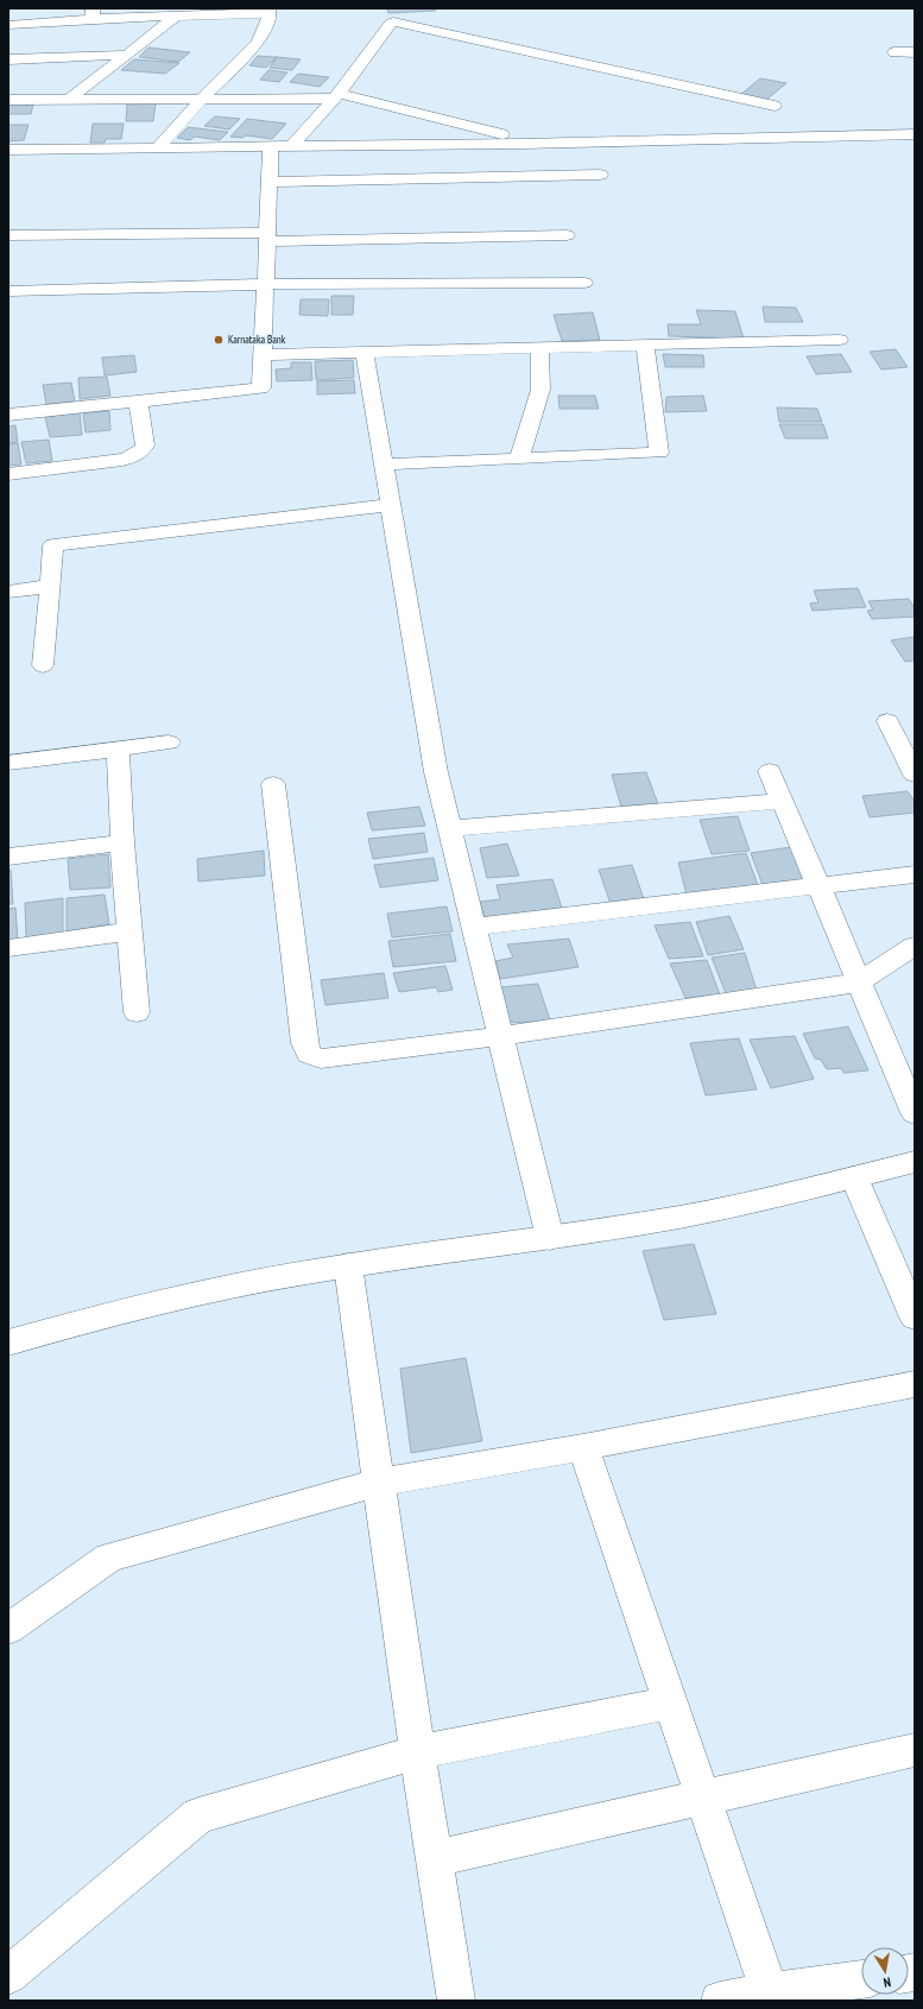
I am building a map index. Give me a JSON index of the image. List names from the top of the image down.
{
  "places": ["Karnataka Bank"],
  "north": "bottom"
}
